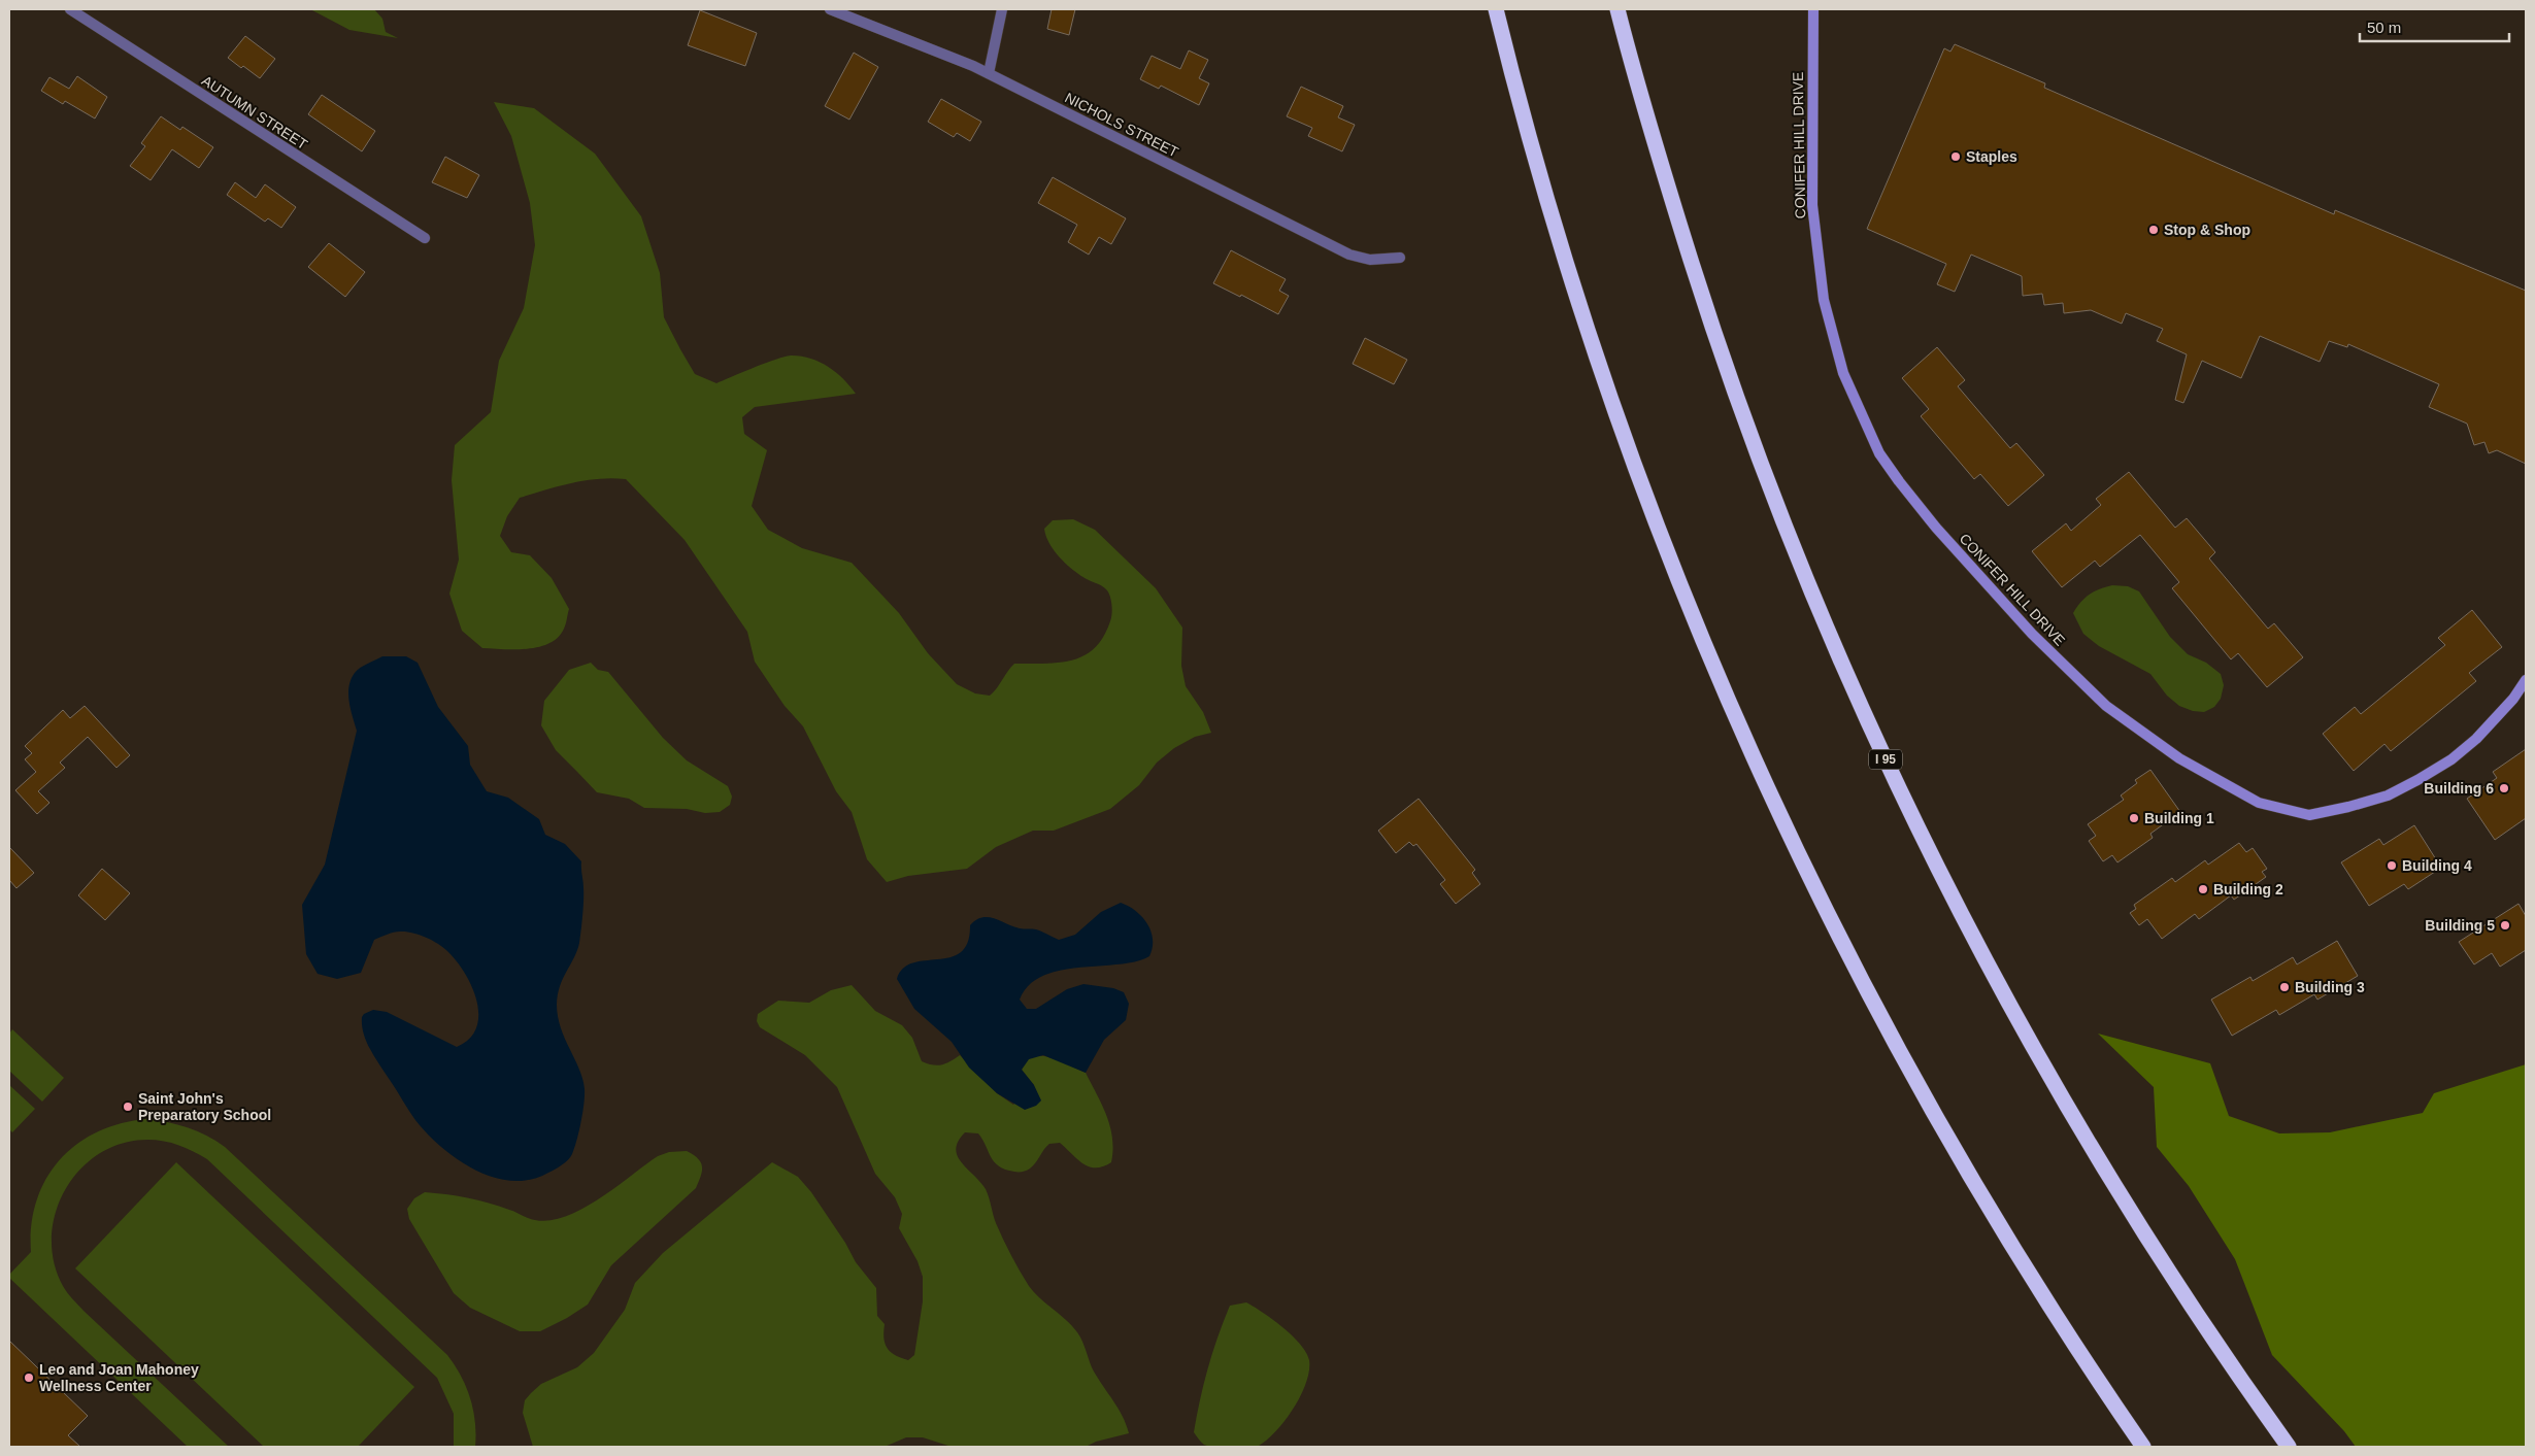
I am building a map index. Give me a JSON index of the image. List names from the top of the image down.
{
  "streets": {
    "highway": ["I 95"],
    "street": ["AUTUMN STREET", "NICHOLS STREET", "CONIFER HILL DRIVE"]
  },
  "places": [
    "Staples",
    "Stop & Shop",
    "Building 6",
    "Building 1",
    "Building 4",
    "Building 2",
    "Building 5",
    "Building 3",
    "Saint John's Preparatory School",
    "Leo and Joan Mahoney Wellness Center"
  ],
  "scale_bar": "50 m"
}
